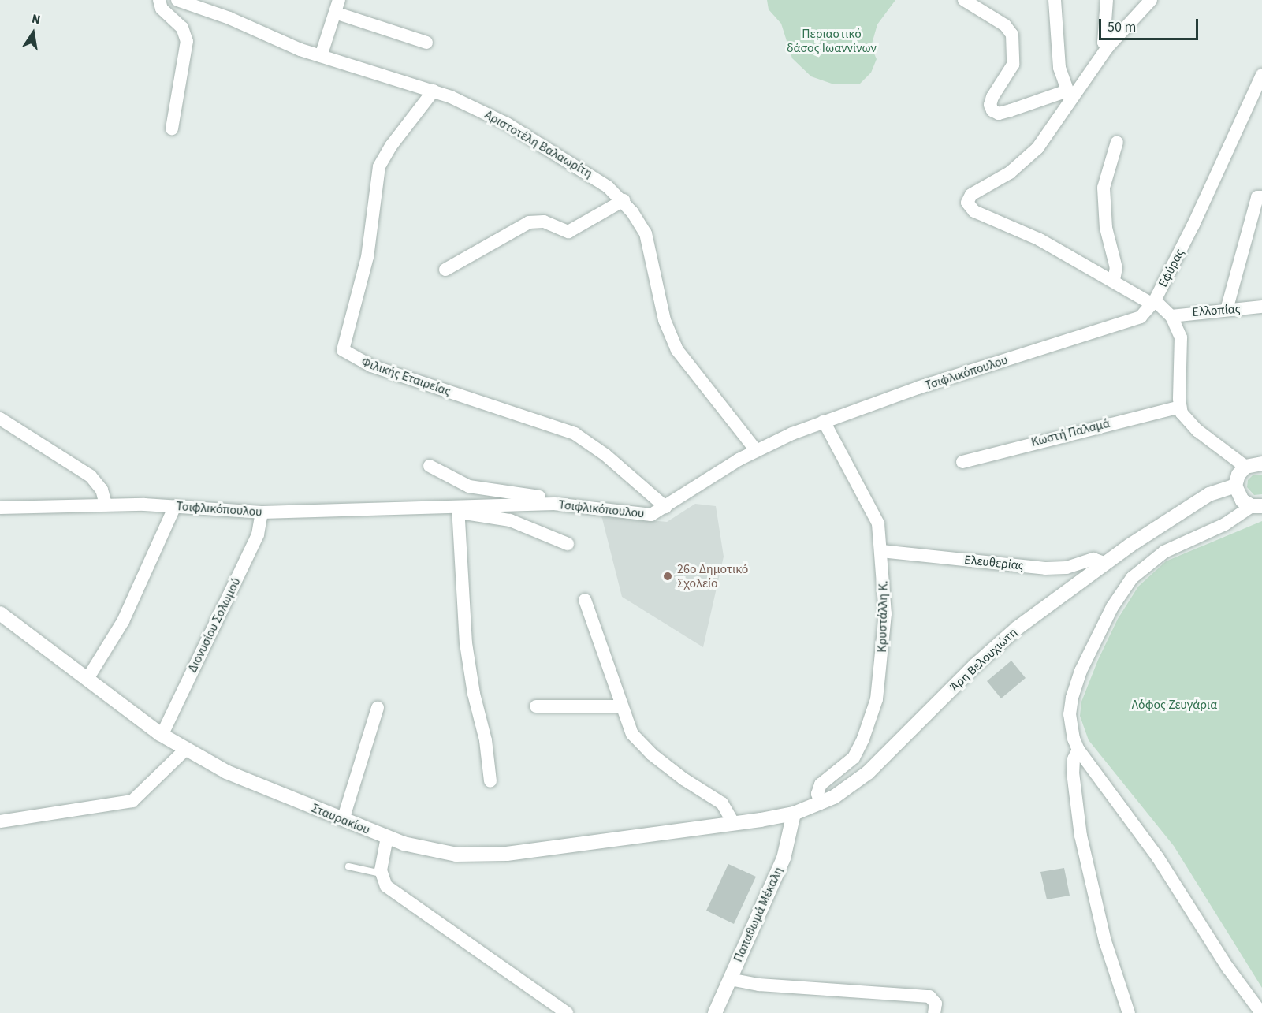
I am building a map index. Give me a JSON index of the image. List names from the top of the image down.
{
  "streets": {
    "street": [
      "Αριστοτέλη Βαλαωρίτη",
      "Εφύρας",
      "Ελλοπίας",
      "Τσιφλικόπουλου",
      "Φιλικής Εταιρείας",
      "Κωστή Παλαμά",
      "Ελευθερίας",
      "Κρυστάλλη Κ.",
      "Διονυσίου Σολωμού",
      "Άρη Βελουχιώτη",
      "Σταυρακίου",
      "Παπαθωμά Μέκαλη"
    ]
  },
  "crossings": [
    ["Αριστοτέλη Βαλαωρίτη", "Τσιφλικόπουλου"],
    ["Αριστοτέλη Βαλαωρίτη", "Φιλικής Εταιρείας"],
    ["Εφύρας", "Ελλοπίας"],
    ["Εφύρας", "Τσιφλικόπουλου"],
    ["Εφύρας", "Κωστή Παλαμά"],
    ["Τσιφλικόπουλου", "Φιλικής Εταιρείας"],
    ["Τσιφλικόπουλου", "Κρυστάλλη Κ."],
    ["Τσιφλικόπουλου", "Διονυσίου Σολωμού"],
    ["Ελευθερίας", "Κρυστάλλη Κ."],
    ["Ελευθερίας", "Άρη Βελουχιώτη"],
    ["Κρυστάλλη Κ.", "Άρη Βελουχιώτη"],
    ["Διονυσίου Σολωμού", "Σταυρακίου"],
    ["Άρη Βελουχιώτη", "Σταυρακίου"],
    ["Άρη Βελουχιώτη", "Παπαθωμά Μέκαλη"]
  ],
  "parks": ["Περιαστικό δάσος Ιωαννίνων", "Λόφος Ζευγάρια"],
  "places": ["26ο Δημοτικό Σχολείο"],
  "scale_bar": "50 m",
  "north": "top"
}
